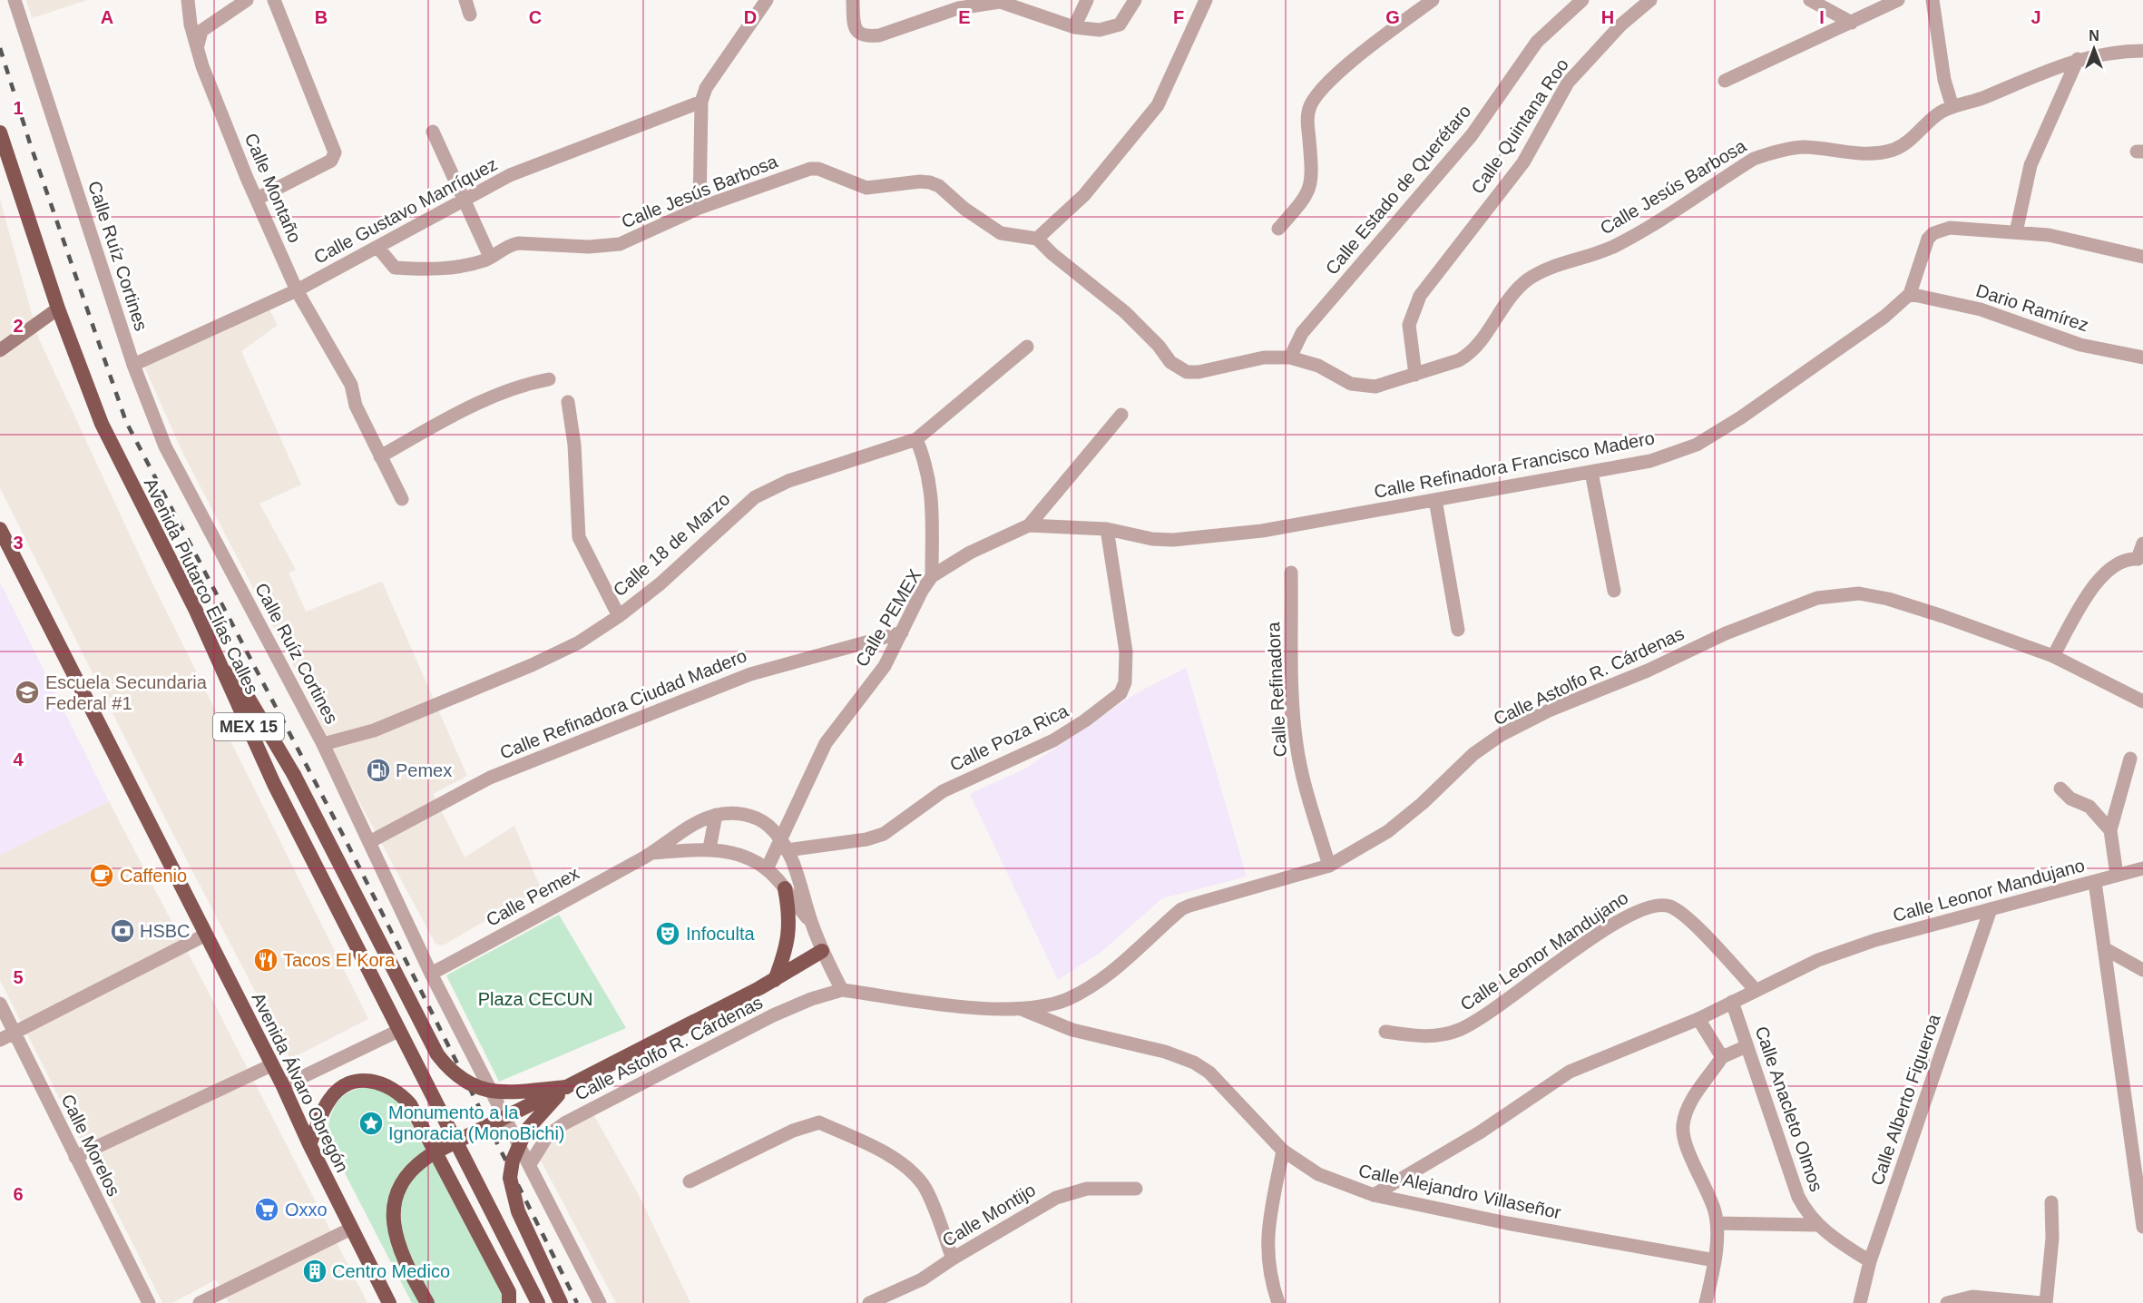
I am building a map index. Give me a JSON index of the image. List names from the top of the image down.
{
  "streets": {
    "highway": ["Avenida Plutarco Elías Calles", "MEX 15", "Avenida Álvaro Obregón"],
    "street": [
      "Calle Quintana Roo",
      "Calle Jesús Barbosa",
      "Calle Montaño",
      "Calle Estado de Querétaro",
      "Calle Gustavo Manríquez",
      "Calle Ruíz Cortines",
      "Dario Ramírez",
      "Calle Refinadora Francisco Madero",
      "Calle 18 de Marzo",
      "Calle PEMEX",
      "Calle Astolfo R. Cárdenas",
      "Calle Refinadora",
      "Calle Refinadora Ciudad Madero",
      "Calle Poza Rica",
      "Calle Leonor Mandujano",
      "Calle Pemex",
      "Calle Alberto Figueroa",
      "Calle Anacleto Olmos",
      "Calle Morelos",
      "Calle Alejandro Villaseñor",
      "Calle Montijo"
    ]
  },
  "crossings": [
    ["Calle Quintana Roo", "Calle Jesús Barbosa"],
    ["Calle Jesús Barbosa", "Calle Estado de Querétaro"],
    ["Calle Jesús Barbosa", "Calle Gustavo Manríquez"],
    ["Calle Montaño", "Calle Gustavo Manríquez"],
    ["Calle Gustavo Manríquez", "Calle Ruíz Cortines"],
    ["Calle Ruíz Cortines", "Calle 18 de Marzo"],
    ["Calle Ruíz Cortines", "Calle Astolfo R. Cárdenas"],
    ["Calle Ruíz Cortines", "Calle Refinadora Ciudad Madero"],
    ["Calle Ruíz Cortines", "Calle Pemex"],
    ["Dario Ramírez", "Calle Refinadora Francisco Madero"],
    ["Calle Refinadora Francisco Madero", "Calle PEMEX"],
    ["Calle Refinadora Francisco Madero", "Calle Poza Rica"],
    ["Calle PEMEX", "Calle Refinadora Ciudad Madero"],
    ["Calle PEMEX", "Calle Poza Rica"],
    ["Calle Astolfo R. Cárdenas", "Calle Refinadora"],
    ["Calle Astolfo R. Cárdenas", "Calle Alejandro Villaseñor"],
    ["Calle Leonor Mandujano", "Calle Alberto Figueroa"],
    ["Calle Leonor Mandujano", "Calle Anacleto Olmos"],
    ["Calle Leonor Mandujano", "Calle Alejandro Villaseñor"],
    ["Calle Alberto Figueroa", "Calle Anacleto Olmos"]
  ],
  "parks": ["Plaza CECUN"],
  "places": {
    "school or university": ["Escuela Secundaria Federal #1"],
    "fuel station": ["Pemex"],
    "cafe": ["Caffenio"],
    "bank": ["HSBC"],
    "theatre": ["Infoculta"],
    "restaurant": ["Tacos El Kora"],
    "place": ["Monumento a la Ignoracia (MonoBichi)"],
    "supermarket": ["Oxxo"],
    "building": ["Centro Medico"]
  },
  "north": "top",
  "grid": {
    "columns": [
      "A",
      "B",
      "C",
      "D",
      "E",
      "F",
      "G",
      "H",
      "I",
      "J"
    ],
    "rows": [
      "1",
      "2",
      "3",
      "4",
      "5",
      "6"
    ]
  }
}
